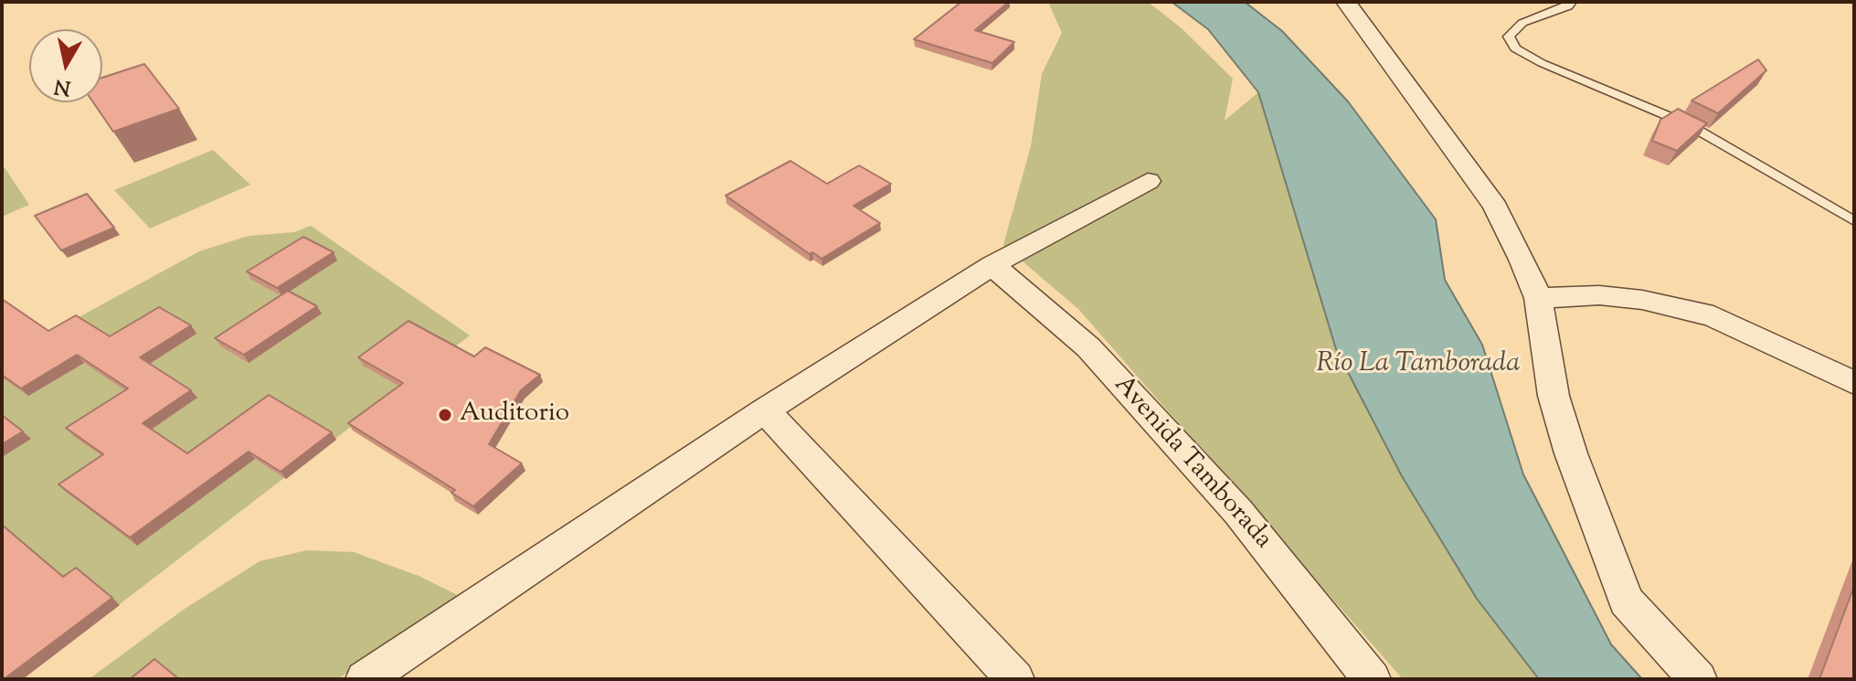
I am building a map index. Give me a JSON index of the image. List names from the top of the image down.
{
  "streets": {
    "street": ["Avenida Tamborada"]
  },
  "water": ["Río La Tamborada"],
  "places": ["Auditorio"],
  "north": "bottom"
}
